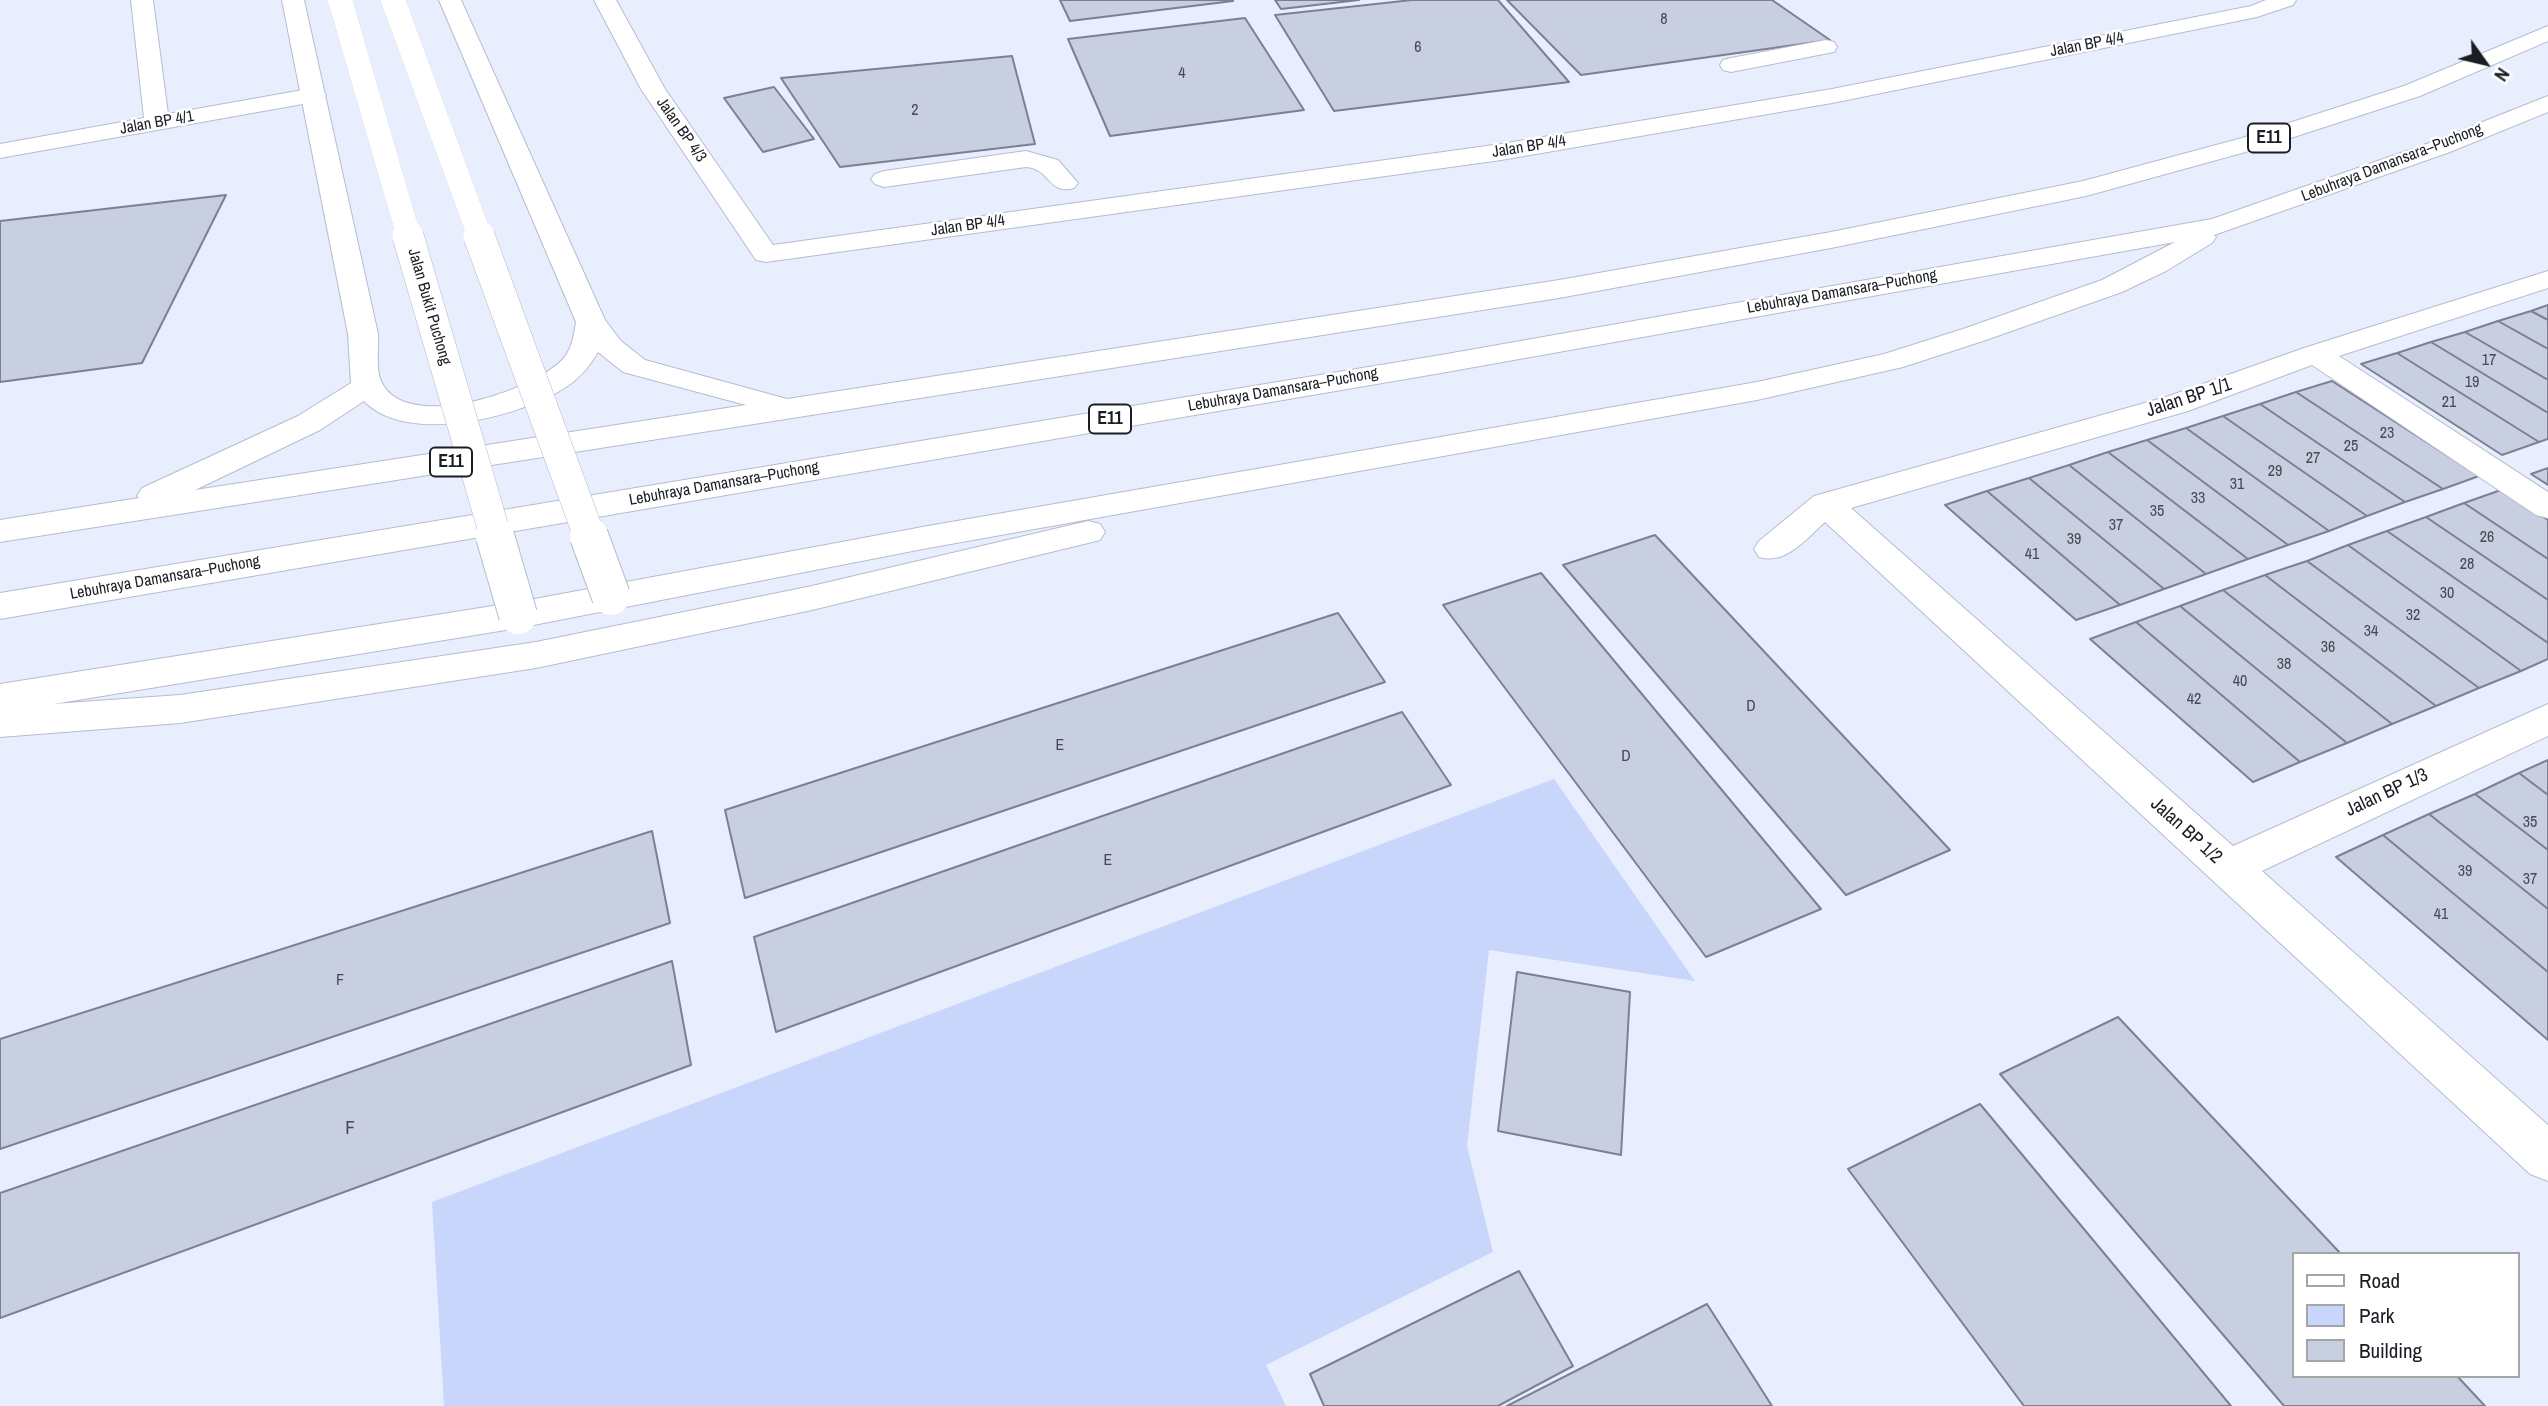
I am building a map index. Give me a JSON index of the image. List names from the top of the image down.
{
  "streets": {
    "main road": [
      "Jalan BP 4/4",
      "Jalan BP 4/1",
      "Jalan BP 4/3",
      "E11",
      "Lebuhraya Damansara–Puchong",
      "Jalan Bukit Puchong",
      "Jalan BP 1/1",
      "Jalan BP 1/3",
      "Jalan BP 1/2"
    ]
  },
  "crossings": [
    ["Jalan BP 4/4", "Jalan BP 4/3"],
    ["Jalan BP 1/1", "Jalan BP 1/2"],
    ["Jalan BP 1/3", "Jalan BP 1/2"]
  ],
  "house_numbers": [
    "8",
    "6",
    "4",
    "2",
    "17",
    "19",
    "21",
    "23",
    "25",
    "27",
    "29",
    "31",
    "33",
    "35",
    "37",
    "26",
    "39",
    "41",
    "28",
    "30",
    "32",
    "34",
    "36",
    "38",
    "40",
    "42",
    "D",
    "E",
    "D",
    "35",
    "E",
    "39",
    "37",
    "41",
    "F",
    "F"
  ],
  "legend": ["Road", "Park", "Building"],
  "north": "bottom right"
}
